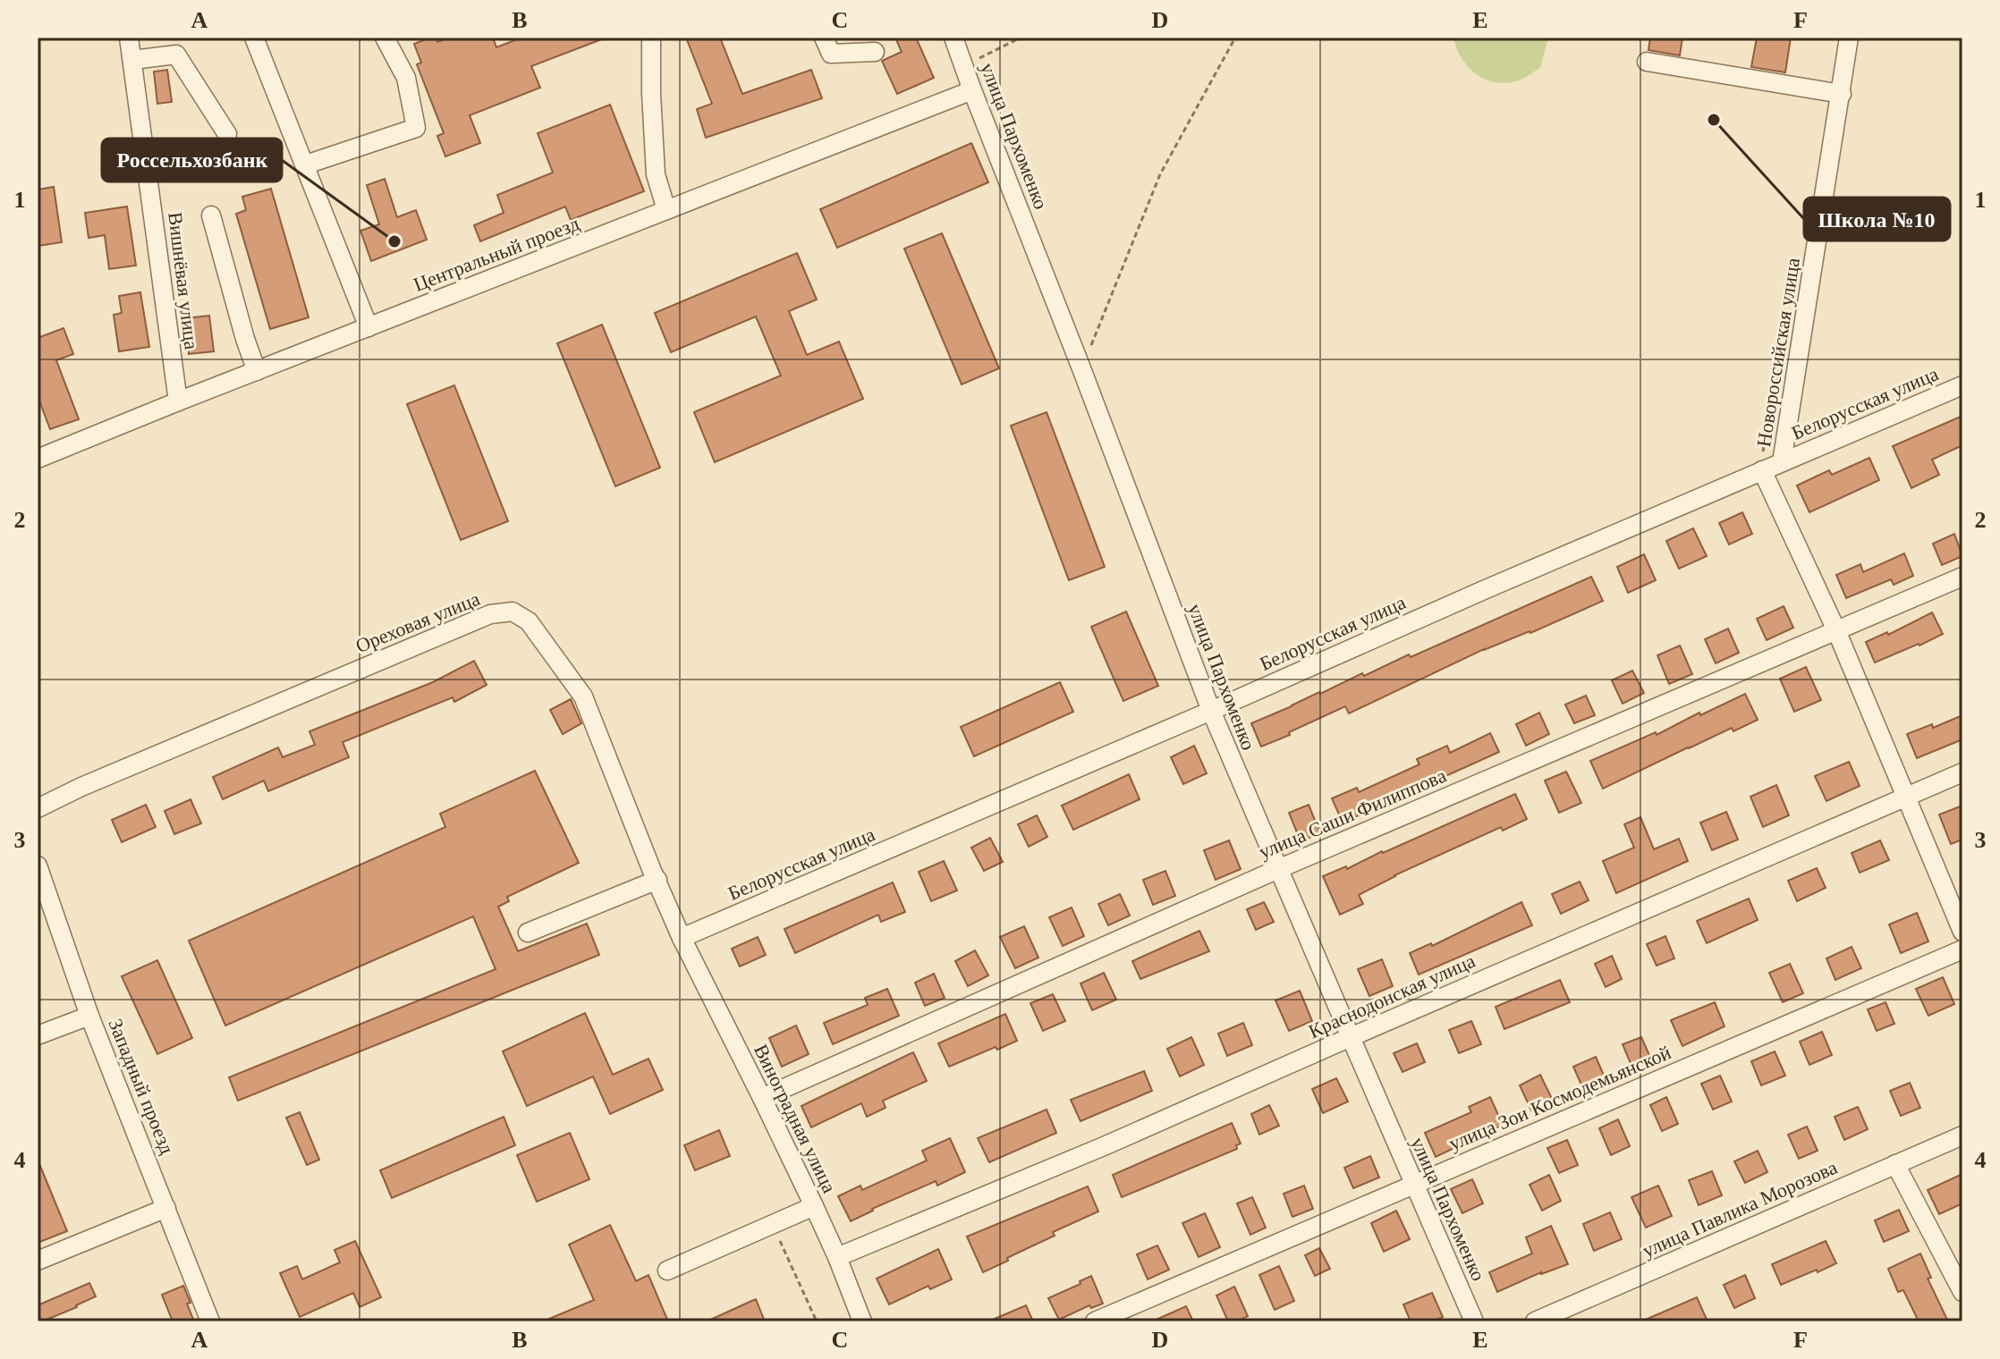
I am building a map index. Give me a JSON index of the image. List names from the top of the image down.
{
  "streets": {
    "street": [
      "улица Пархоменко",
      "Центральный проезд",
      "Вишнёвая улица",
      "Новороссийская улица",
      "Белорусская улица",
      "Ореховая улица",
      "улица Саши Филиппова",
      "Краснодонская улица",
      "Западный проезд",
      "улица Зои Космодемьянской",
      "Виноградная улица",
      "улица Павлика Морозова"
    ]
  },
  "crossings": [
    ["улица Пархоменко", "Центральный проезд"],
    ["улица Пархоменко", "Белорусская улица"],
    ["улица Пархоменко", "улица Саши Филиппова"],
    ["улица Пархоменко", "Краснодонская улица"],
    ["улица Пархоменко", "улица Зои Космодемьянской"],
    ["Центральный проезд", "Вишнёвая улица"],
    ["Новороссийская улица", "Белорусская улица"],
    ["Белорусская улица", "Ореховая улица"],
    ["Белорусская улица", "Виноградная улица"],
    ["Ореховая улица", "Виноградная улица"],
    ["улица Саши Филиппова", "Виноградная улица"],
    ["Краснодонская улица", "Виноградная улица"]
  ],
  "places": ["Школа №10", "Россельхозбанк"],
  "grid": {
    "columns": [
      "A",
      "B",
      "C",
      "D",
      "E",
      "F"
    ],
    "rows": [
      "1",
      "2",
      "3",
      "4"
    ]
  }
}
